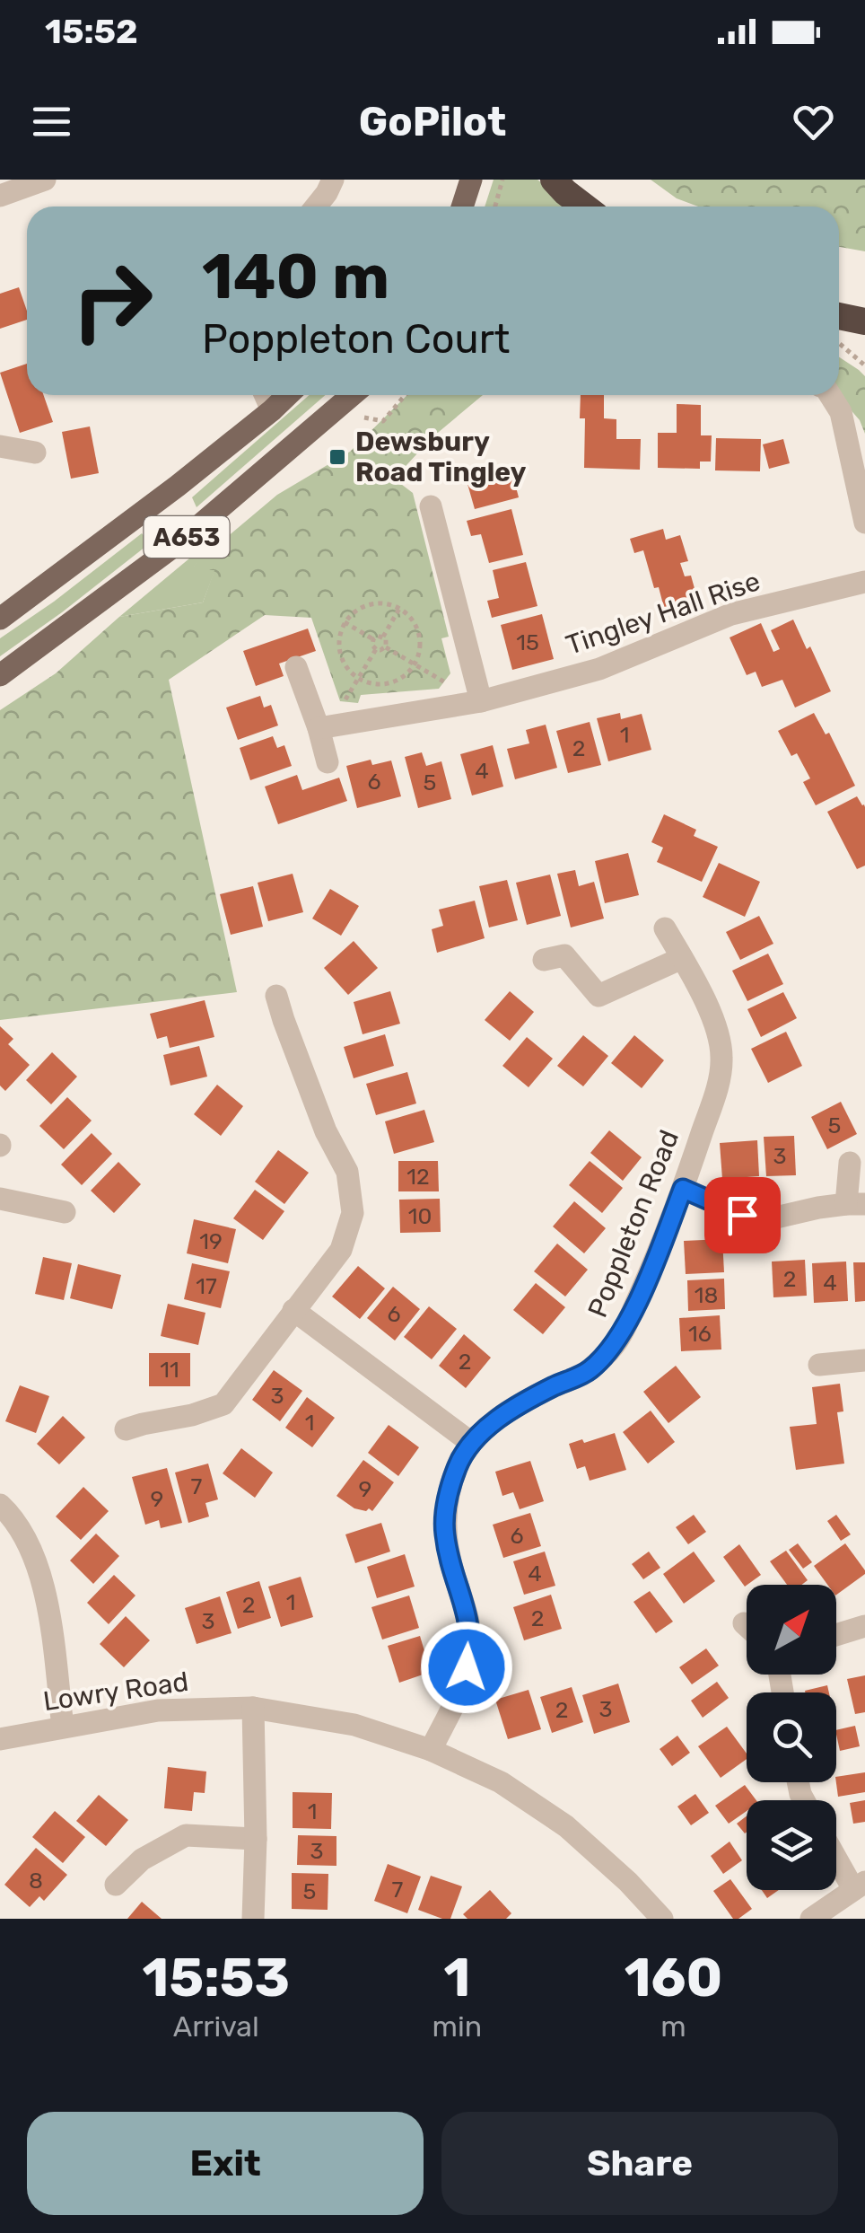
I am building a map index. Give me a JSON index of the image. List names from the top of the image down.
{
  "streets": {
    "main road": ["A653"],
    "street": ["Tingley Hall Rise", "Poppleton Road", "Lowry Road"]
  },
  "crossings": [
    ["Poppleton Road", "Lowry Road"]
  ],
  "places": {
    "transit": ["Dewsbury Road Tingley"]
  },
  "house_numbers": [
    "15",
    "1",
    "2",
    "4",
    "6",
    "5",
    "5",
    "3",
    "12",
    "10",
    "19",
    "2",
    "4",
    "17",
    "18",
    "6",
    "16",
    "2",
    "11",
    "3",
    "1",
    "7",
    "9",
    "9",
    "6",
    "4",
    "1",
    "2",
    "2",
    "3",
    "3",
    "2",
    "1",
    "3",
    "8",
    "7",
    "5"
  ],
  "north": "top right",
  "page": {
    "status": "15:52",
    "header": "GoPilot",
    "turn": ["140 m", "Poppleton Court"],
    "eta": [
      "15:53",
      "Arrival",
      "1",
      "min",
      "160",
      "m"
    ],
    "buttons": ["Exit", "Share"]
  }
}
